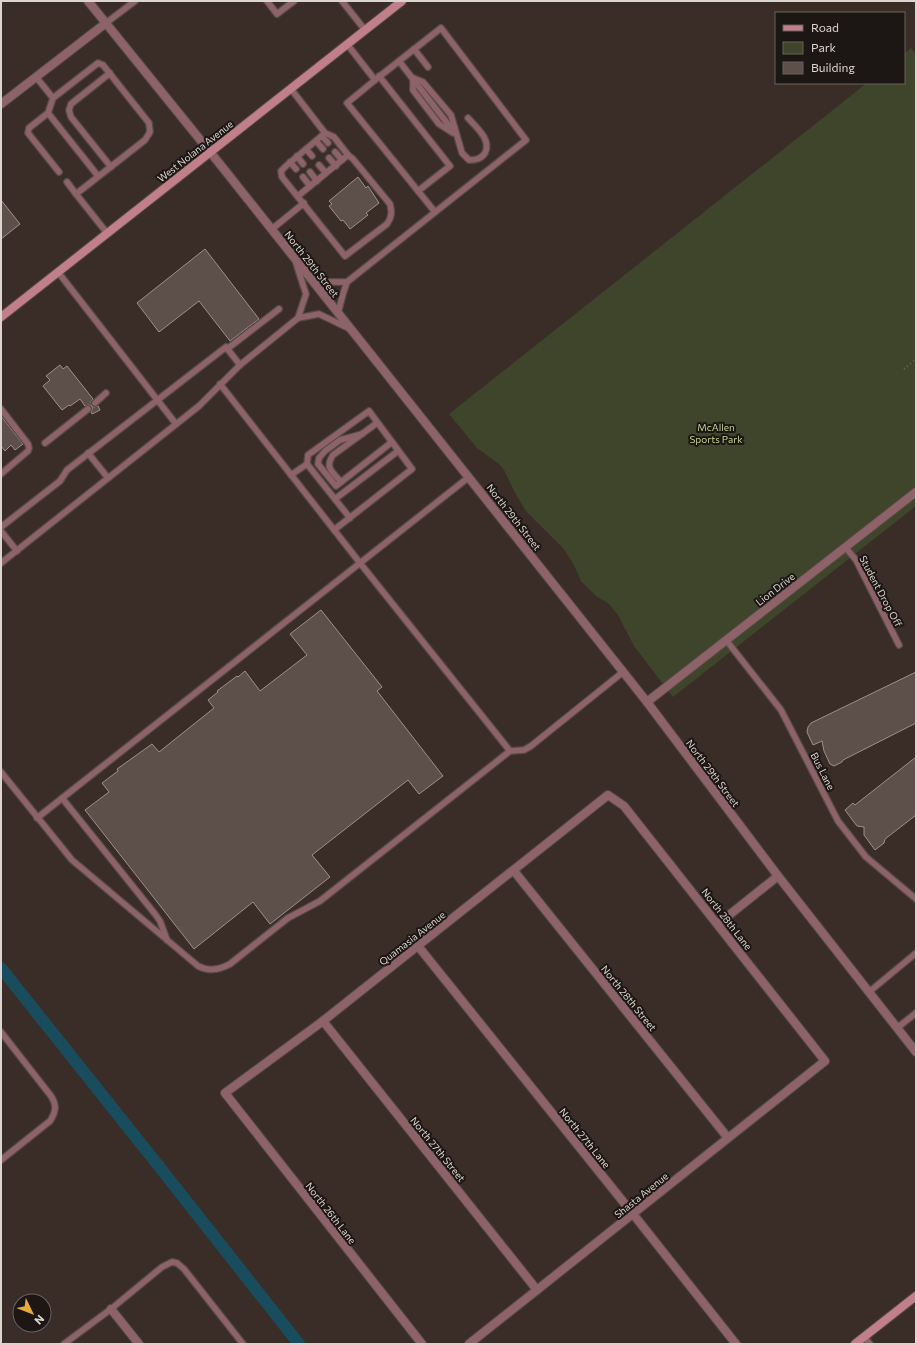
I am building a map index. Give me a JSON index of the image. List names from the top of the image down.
{
  "streets": {
    "main road": ["West Nolana Avenue"],
    "street": [
      "North 29th Street",
      "Lion Drive",
      "North 28th Lane",
      "Quamasia Avenue",
      "North 28th Street",
      "North 27th Lane",
      "North 27th Street",
      "Shasta Avenue",
      "North 26th Lane"
    ],
    "lane": ["Student Drop Off", "Bus Lane"]
  },
  "crossings": [
    ["West Nolana Avenue", "North 29th Street"],
    ["North 29th Street", "Lion Drive"],
    ["Lion Drive", "Student Drop Off"],
    ["Lion Drive", "Bus Lane"],
    ["North 28th Lane", "Quamasia Avenue"],
    ["North 28th Lane", "Shasta Avenue"],
    ["Quamasia Avenue", "North 28th Street"],
    ["Quamasia Avenue", "North 27th Lane"],
    ["Quamasia Avenue", "North 27th Street"],
    ["Quamasia Avenue", "North 26th Lane"],
    ["North 28th Street", "Shasta Avenue"],
    ["North 27th Lane", "Shasta Avenue"],
    ["North 27th Street", "Shasta Avenue"]
  ],
  "parks": ["McAllen Sports Park"],
  "legend": ["Road", "Park", "Building"],
  "north": "bottom right"
}
